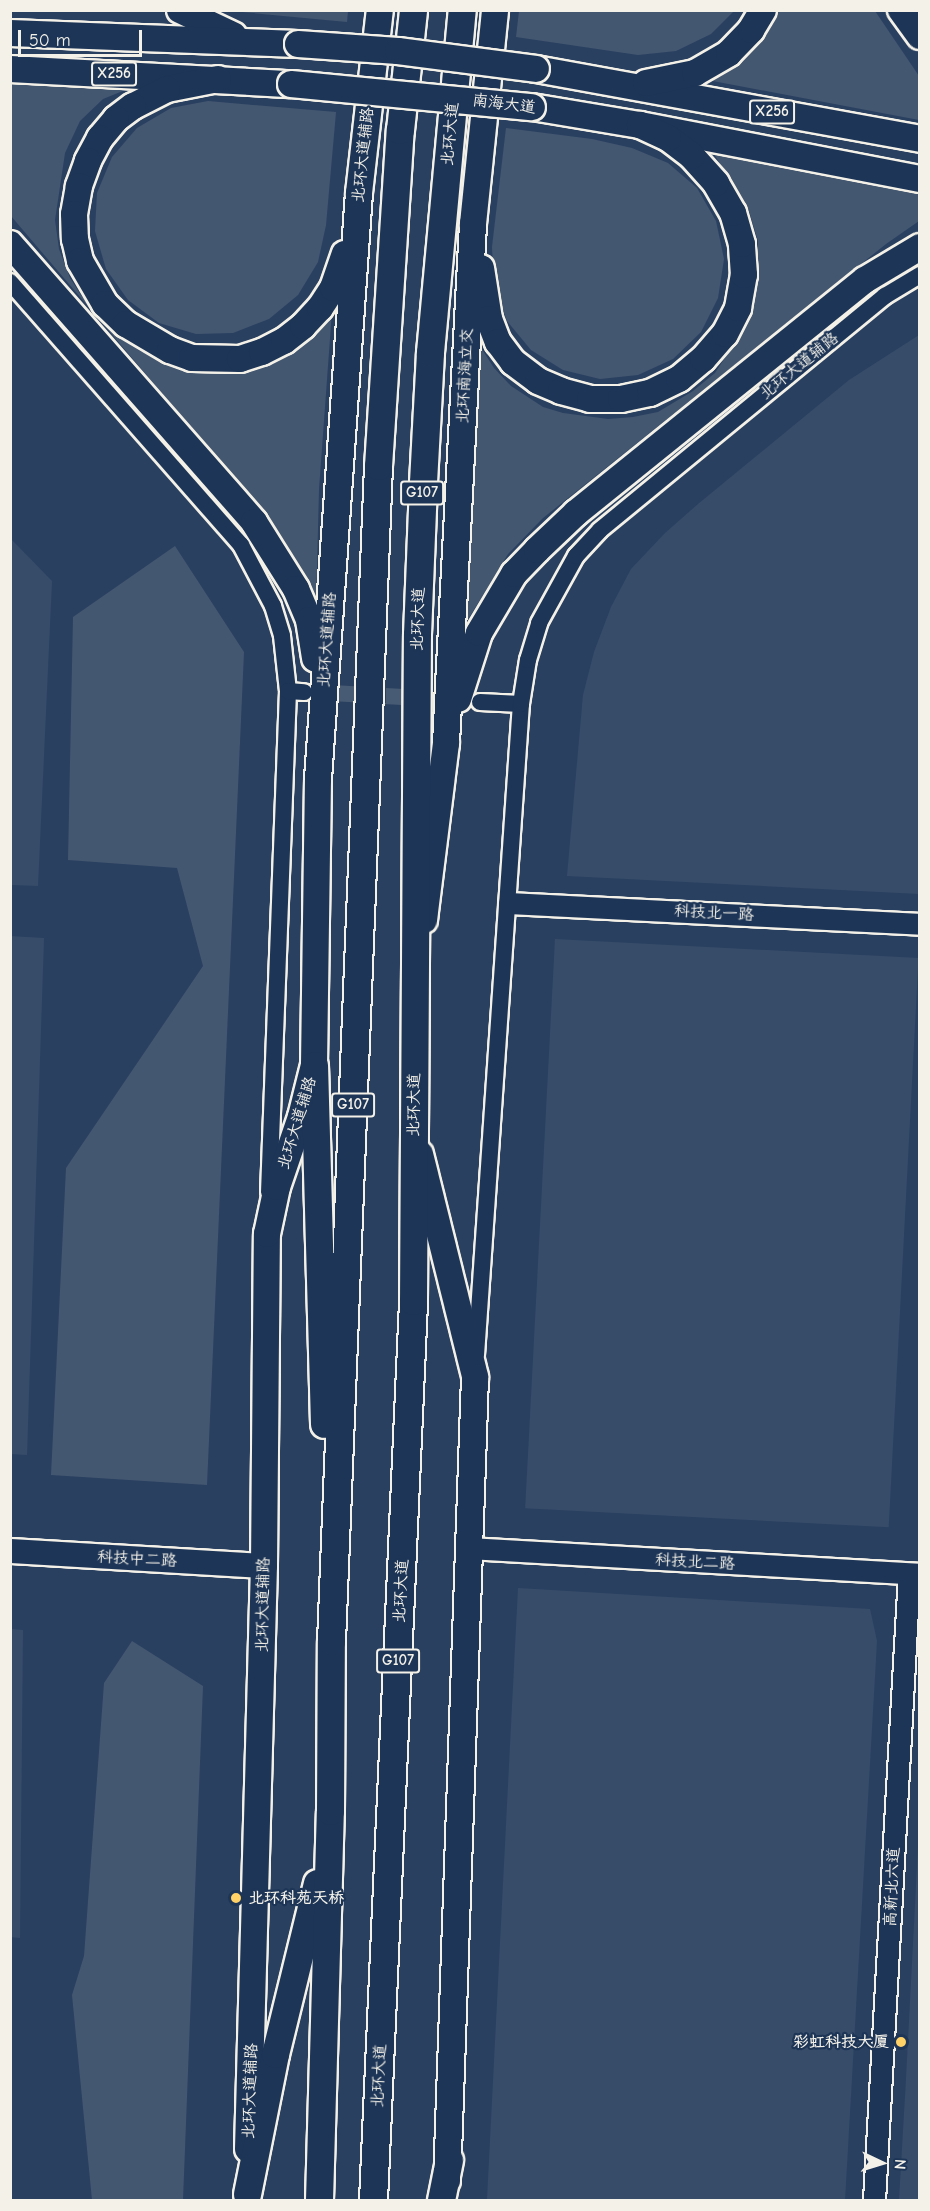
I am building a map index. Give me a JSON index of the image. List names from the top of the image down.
{
  "streets": {
    "highway": ["北环大道", "G107"],
    "main road": [
      "X256",
      "南海大道",
      "北环大道辅路",
      "北环南海立交",
      "科技中二路"
    ],
    "street": ["科技北一路", "科技北二路", "高新北六道"]
  },
  "crossings": [
    ["北环大道辅路", "科技北一路"],
    ["北环大道辅路", "科技中二路"],
    ["北环大道辅路", "科技北二路"],
    ["科技北二路", "高新北六道"]
  ],
  "places": ["北环科苑天桥", "彩虹科技大厦"],
  "scale_bar": "50 m",
  "north": "right"
}
